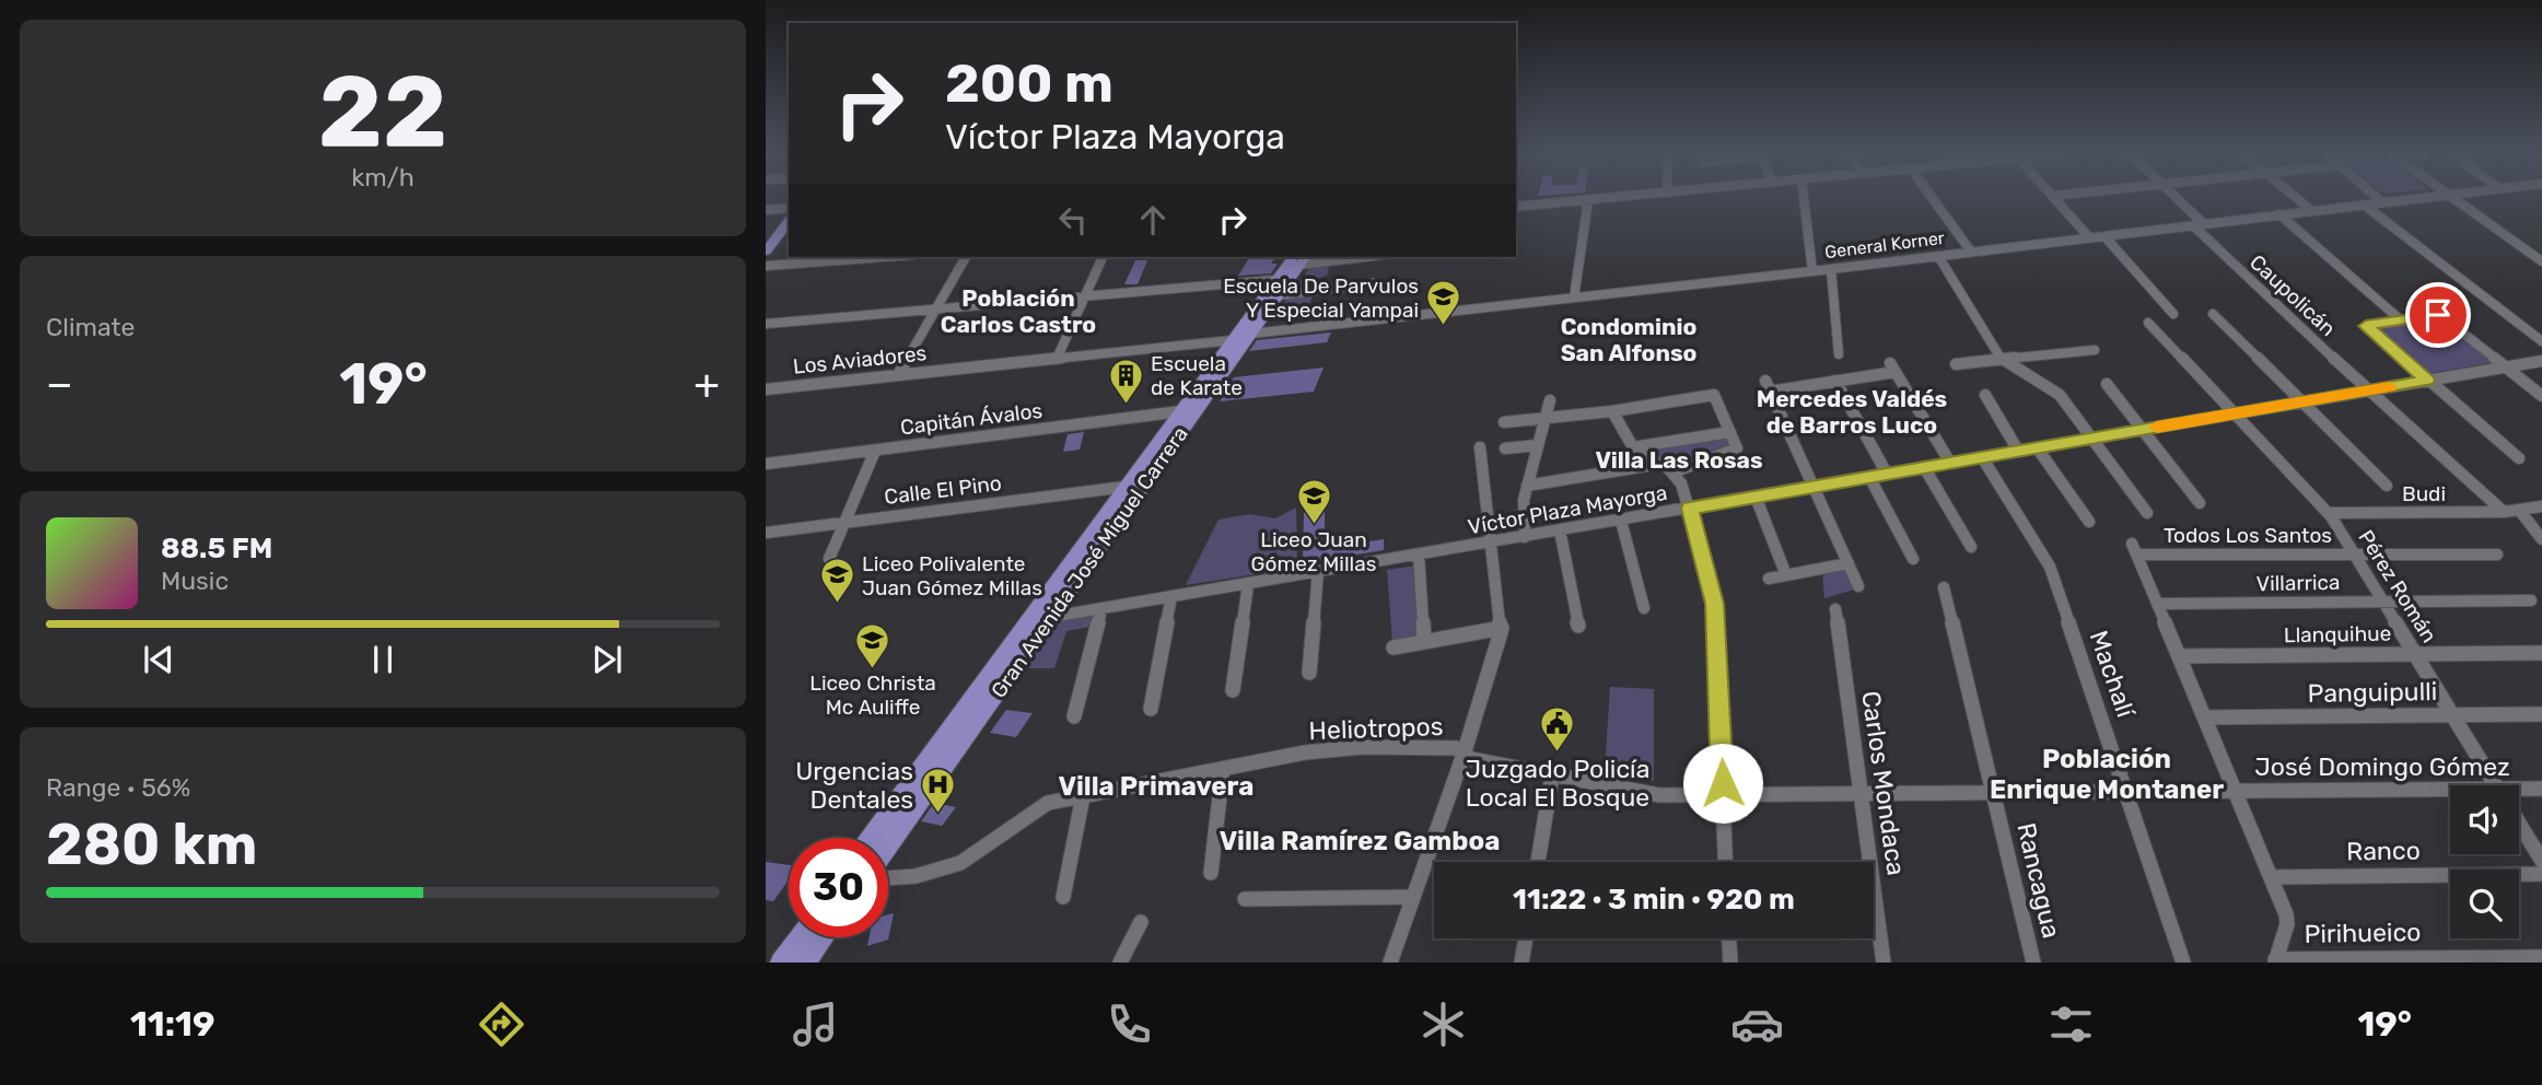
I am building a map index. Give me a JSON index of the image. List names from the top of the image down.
{
  "streets": {
    "main road": ["Gran Avenida José Miguel Carrera"],
    "street": [
      "General Korner",
      "Caupolicán",
      "Los Aviadores",
      "Capitán Ávalos",
      "Calle El Pino",
      "Budi",
      "Víctor Plaza Mayorga",
      "Todos Los Santos",
      "Villarrica",
      "Pérez Román",
      "Llanquihue",
      "Machalí",
      "Panguipulli",
      "Heliotropos",
      "José Domingo Gómez",
      "Carlos Mondaca",
      "Ranco",
      "Rancagua",
      "Pirihueico"
    ]
  },
  "crossings": [
    ["General Korner", "Caupolicán"],
    ["General Korner", "Los Aviadores"],
    ["General Korner", "Gran Avenida José Miguel Carrera"],
    ["Caupolicán", "Budi"],
    ["Caupolicán", "Víctor Plaza Mayorga"],
    ["Los Aviadores", "Gran Avenida José Miguel Carrera"],
    ["Capitán Ávalos", "Gran Avenida José Miguel Carrera"],
    ["Calle El Pino", "Gran Avenida José Miguel Carrera"],
    ["Budi", "Pérez Román"],
    ["Víctor Plaza Mayorga", "Gran Avenida José Miguel Carrera"],
    ["Víctor Plaza Mayorga", "Pérez Román"],
    ["Víctor Plaza Mayorga", "Machalí"],
    ["Todos Los Santos", "Villarrica"],
    ["Todos Los Santos", "Pérez Román"],
    ["Villarrica", "Pérez Román"],
    ["Pérez Román", "Llanquihue"],
    ["Pérez Román", "Panguipulli"],
    ["Machalí", "José Domingo Gómez"],
    ["Heliotropos", "José Domingo Gómez"],
    ["Heliotropos", "Carlos Mondaca"],
    ["Heliotropos", "Rancagua"],
    ["José Domingo Gómez", "Rancagua"]
  ],
  "districts": [
    "Población Carlos Castro",
    "Condominio San Alfonso",
    "Mercedes Valdés de Barros Luco",
    "Villa Las Rosas",
    "Población Enrique Montaner",
    "Villa Primavera",
    "Villa Ramírez Gamboa"
  ],
  "places": {
    "school or university": [
      "Escuela De Parvulos Y Especial Yampai",
      "Liceo Juan Gómez Millas",
      "Liceo Polivalente Juan Gómez Millas",
      "Liceo Christa Mc Auliffe"
    ],
    "building": ["Escuela de Karate"],
    "public building": ["Juzgado Policía Local El Bosque"],
    "hospital": ["Urgencias Dentales"]
  },
  "page": {
    "tile": [
      ["22", "km/h"],
      "Climate",
      ["Range · 56%", "280 km"]
    ],
    "turn": ["200 m", "Víctor Plaza Mayorga"],
    "heat": ["−", "19°", "+"],
    "song": ["88.5 FM", "Music"],
    "limit": "30",
    "trip": "11:22 · 3 min · 920 m",
    "tabs": ["11:19", "19°"]
  }
}
